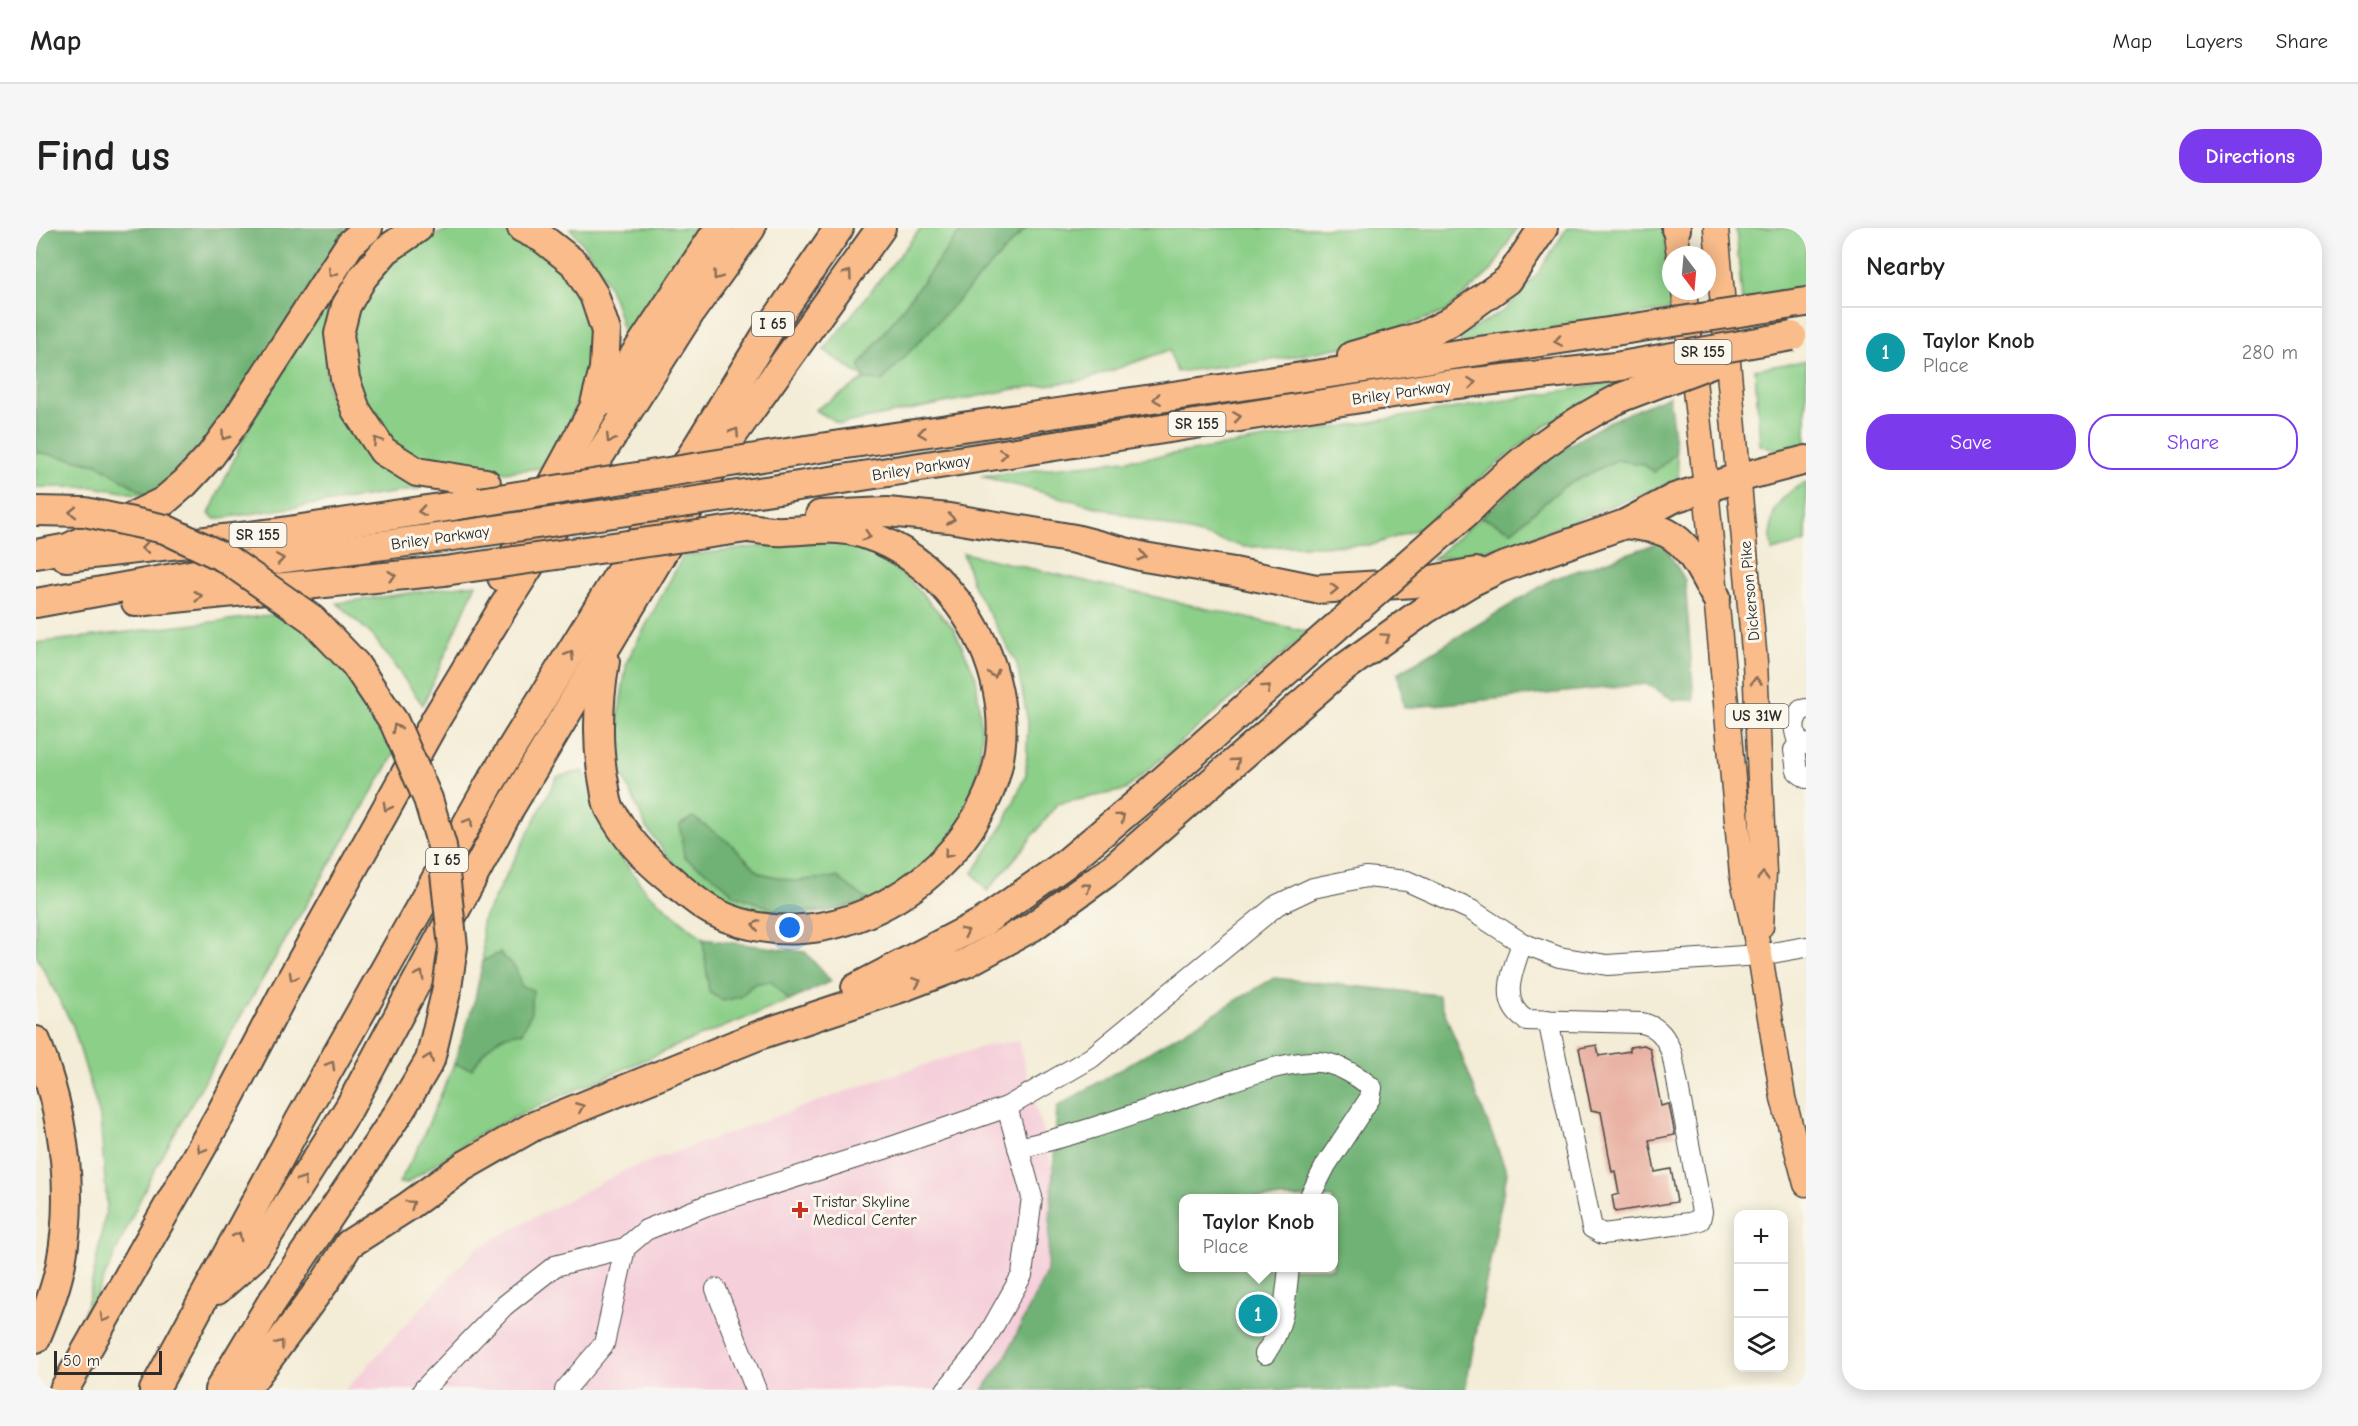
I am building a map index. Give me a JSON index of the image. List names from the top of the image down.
{
  "streets": {
    "highway": ["I 65", "SR 155", "Briley Parkway"],
    "main road": ["Dickerson Pike", "US 31W"]
  },
  "places": {
    "health": ["Tristar Skyline Medical Center"]
  },
  "scale_bar": "50 m",
  "north": "bottom",
  "page": {
    "header": "Map",
    "nav": ["Map", "Layers", "Share"],
    "buttons": [
      "Directions",
      ["Save", "Share"]
    ],
    "title": "Find us",
    "heading": "Nearby",
    "list": [
      {
        "mark": "1",
        "name": "Taylor Knob",
        "note": "Place",
        "value": "280 m"
      }
    ],
    "popup": ["Taylor Knob", "Place"],
    "map_buttons": ["+", "−"],
    "pins": "1",
    "scale": "50 m"
  }
}
